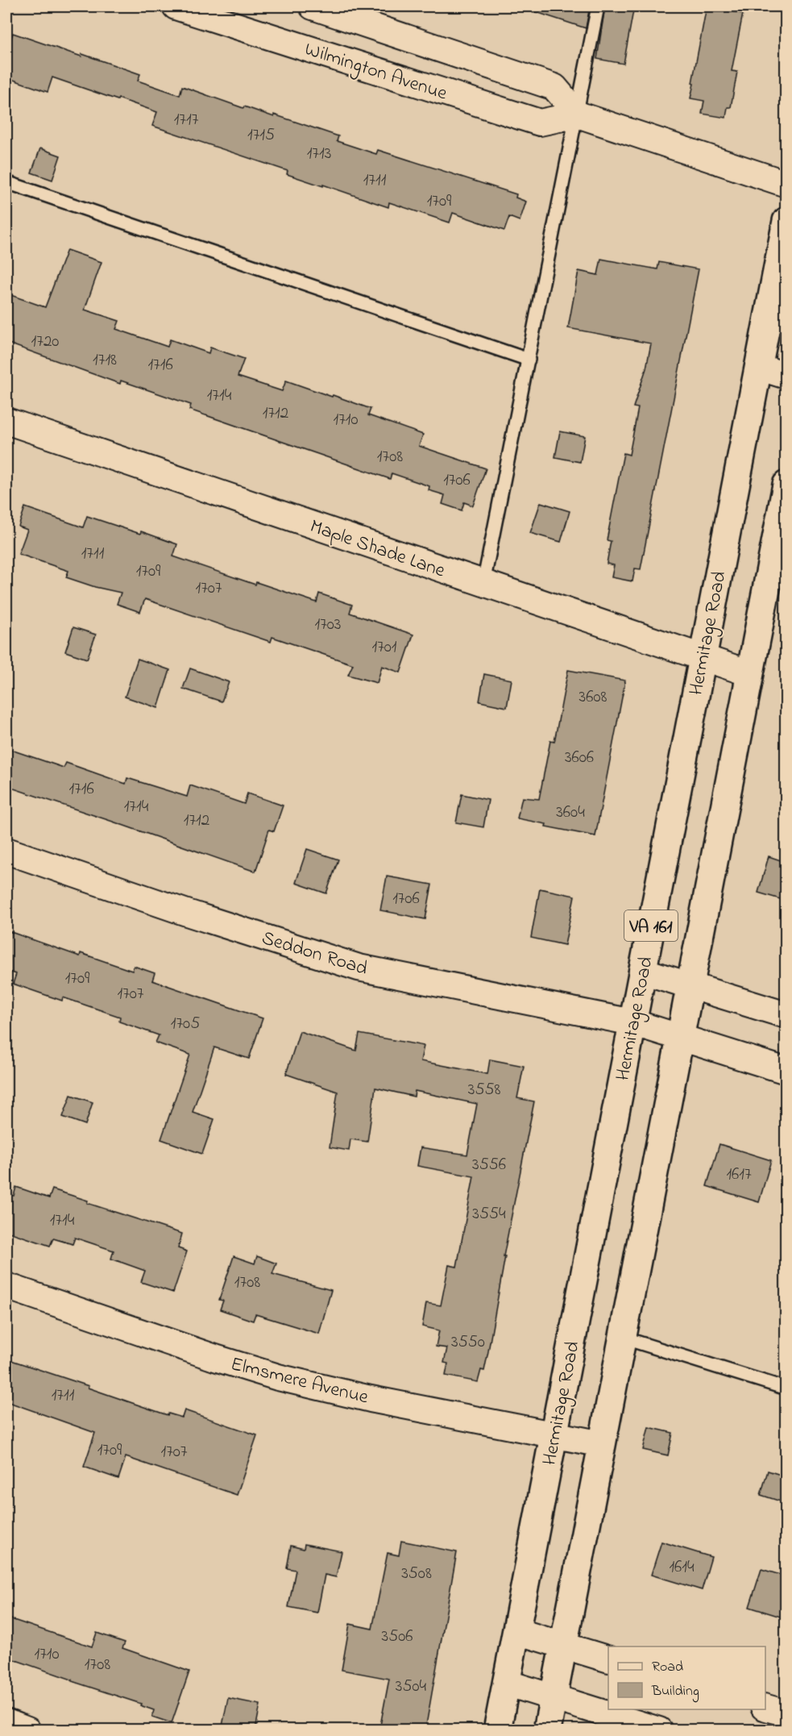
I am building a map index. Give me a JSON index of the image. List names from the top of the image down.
{
  "streets": {
    "main road": ["Hermitage Road", "VA 161"],
    "street": [
      "Wilmington Avenue",
      "Maple Shade Lane",
      "Seddon Road",
      "Elmsmere Avenue"
    ]
  },
  "crossings": [
    ["Maple Shade Lane", "Hermitage Road"],
    ["Maple Shade Lane", "VA 161"],
    ["Hermitage Road", "Seddon Road"],
    ["Hermitage Road", "Elmsmere Avenue"],
    ["VA 161", "Seddon Road"],
    ["VA 161", "Elmsmere Avenue"]
  ],
  "house_numbers": [
    "1717",
    "1715",
    "1713",
    "1711",
    "1709",
    "1720",
    "1718",
    "1716",
    "1714",
    "1712",
    "1710",
    "1708",
    "1706",
    "1711",
    "1709",
    "1707",
    "1703",
    "1701",
    "3608",
    "3606",
    "1716",
    "1714",
    "3604",
    "1712",
    "1706",
    "1709",
    "1707",
    "1705",
    "3558",
    "3556",
    "1617",
    "3554",
    "1714",
    "1708",
    "3550",
    "1711",
    "1709",
    "1707",
    "1614",
    "3508",
    "3506",
    "1710",
    "1708",
    "3504"
  ],
  "legend": ["Road", "Building"]
}
